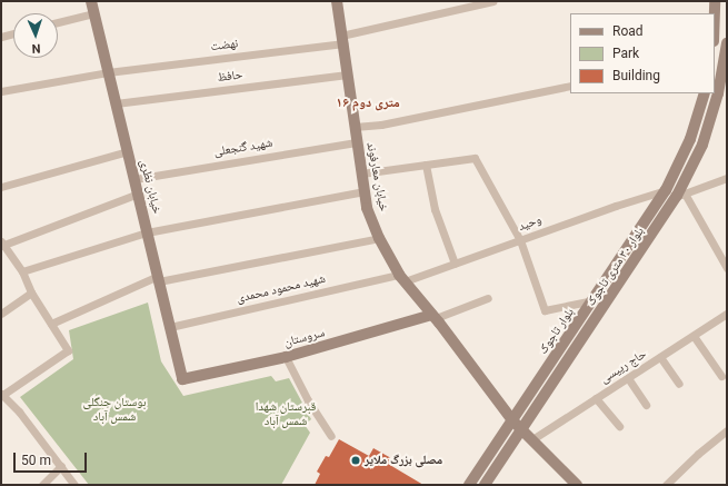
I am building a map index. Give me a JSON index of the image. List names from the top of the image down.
{
  "streets": {
    "street": [
      "نهضت",
      "حافظ",
      "شهید گنجعلی",
      "خیابان معارفوند",
      "خیابان نظری",
      "وحید",
      "بلوار ۳۰ متری تاجوک",
      "شهید محمود محمدی",
      "بلوار تاجوک",
      "سروستان",
      "حاج رییسی"
    ]
  },
  "crossings": [
    ["نهضت", "خیابان معارفوند"],
    ["نهضت", "خیابان نظری"],
    ["حافظ", "خیابان معارفوند"],
    ["حافظ", "خیابان نظری"],
    ["شهید گنجعلی", "خیابان معارفوند"],
    ["شهید گنجعلی", "خیابان نظری"],
    ["خیابان معارفوند", "وحید"],
    ["خیابان معارفوند", "بلوار ۳۰ متری تاجوک"],
    ["خیابان معارفوند", "شهید محمود محمدی"],
    ["خیابان معارفوند", "بلوار تاجوک"],
    ["خیابان معارفوند", "سروستان"],
    ["خیابان نظری", "شهید محمود محمدی"],
    ["خیابان نظری", "سروستان"],
    ["وحید", "شهید محمود محمدی"],
    ["وحید", "بلوار تاجوک"]
  ],
  "districts": ["۱۶ متری دوم"],
  "parks": ["بوستان جنگلی شمس آباد", "قبرستان شهدا شمس آباد"],
  "places": ["مصلی بزرگ ملایر"],
  "legend": ["Road", "Park", "Building"],
  "scale_bar": "50 m",
  "north": "bottom"
}
